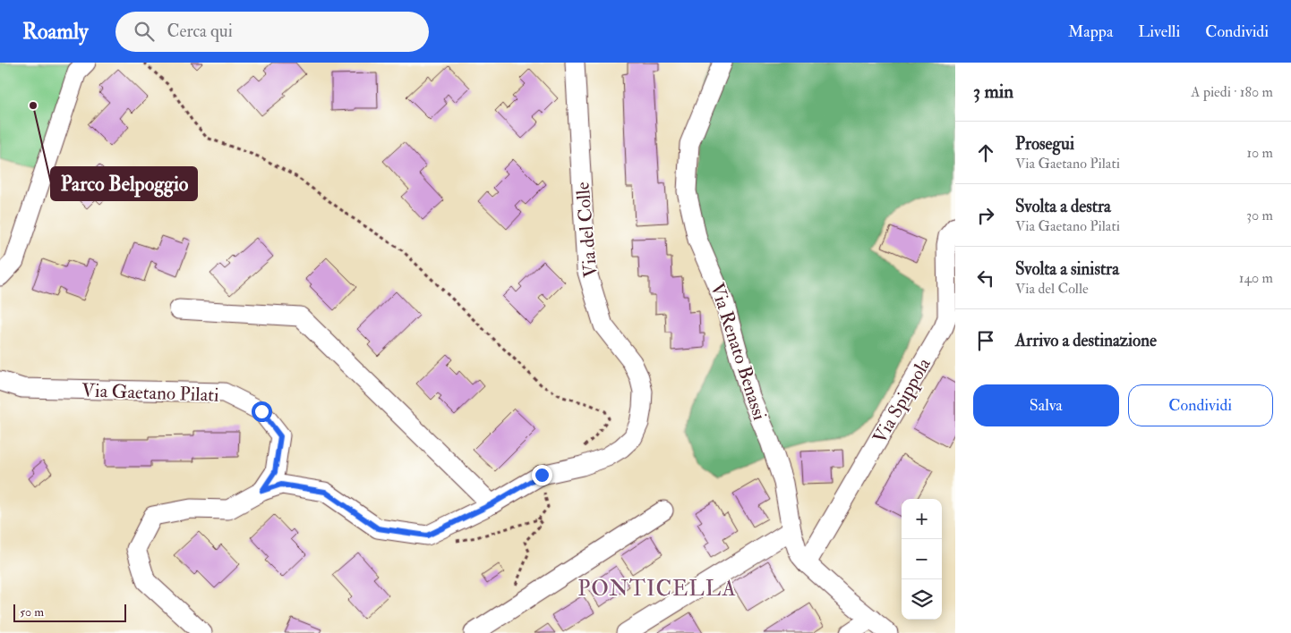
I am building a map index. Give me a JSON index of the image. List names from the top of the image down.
{
  "streets": {
    "street": [
      "Via del Colle",
      "Via Renato Benassi",
      "Via Gaetano Pilati",
      "Via Spippola"
    ]
  },
  "crossings": [
    ["Via del Colle", "Via Gaetano Pilati"],
    ["Via Renato Benassi", "Via Spippola"]
  ],
  "districts": ["PONTICELLA"],
  "places": ["Parco Belpoggio"],
  "scale_bar": "50 m",
  "page": {
    "header": "Roamly",
    "search": "Cerca qui",
    "nav": ["Mappa", "Livelli", "Condividi"],
    "heading": ["3 min", "A piedi · 180 m"],
    "list": [
      ["Prosegui", "Via Gaetano Pilati", "10 m"],
      ["Svolta a destra", "Via Gaetano Pilati", "30 m"],
      ["Svolta a sinistra", "Via del Colle", "140 m"],
      "Arrivo a destinazione"
    ],
    "buttons": ["Salva", "Condividi"],
    "map_buttons": ["+", "−"],
    "scale": "50 m"
  }
}
